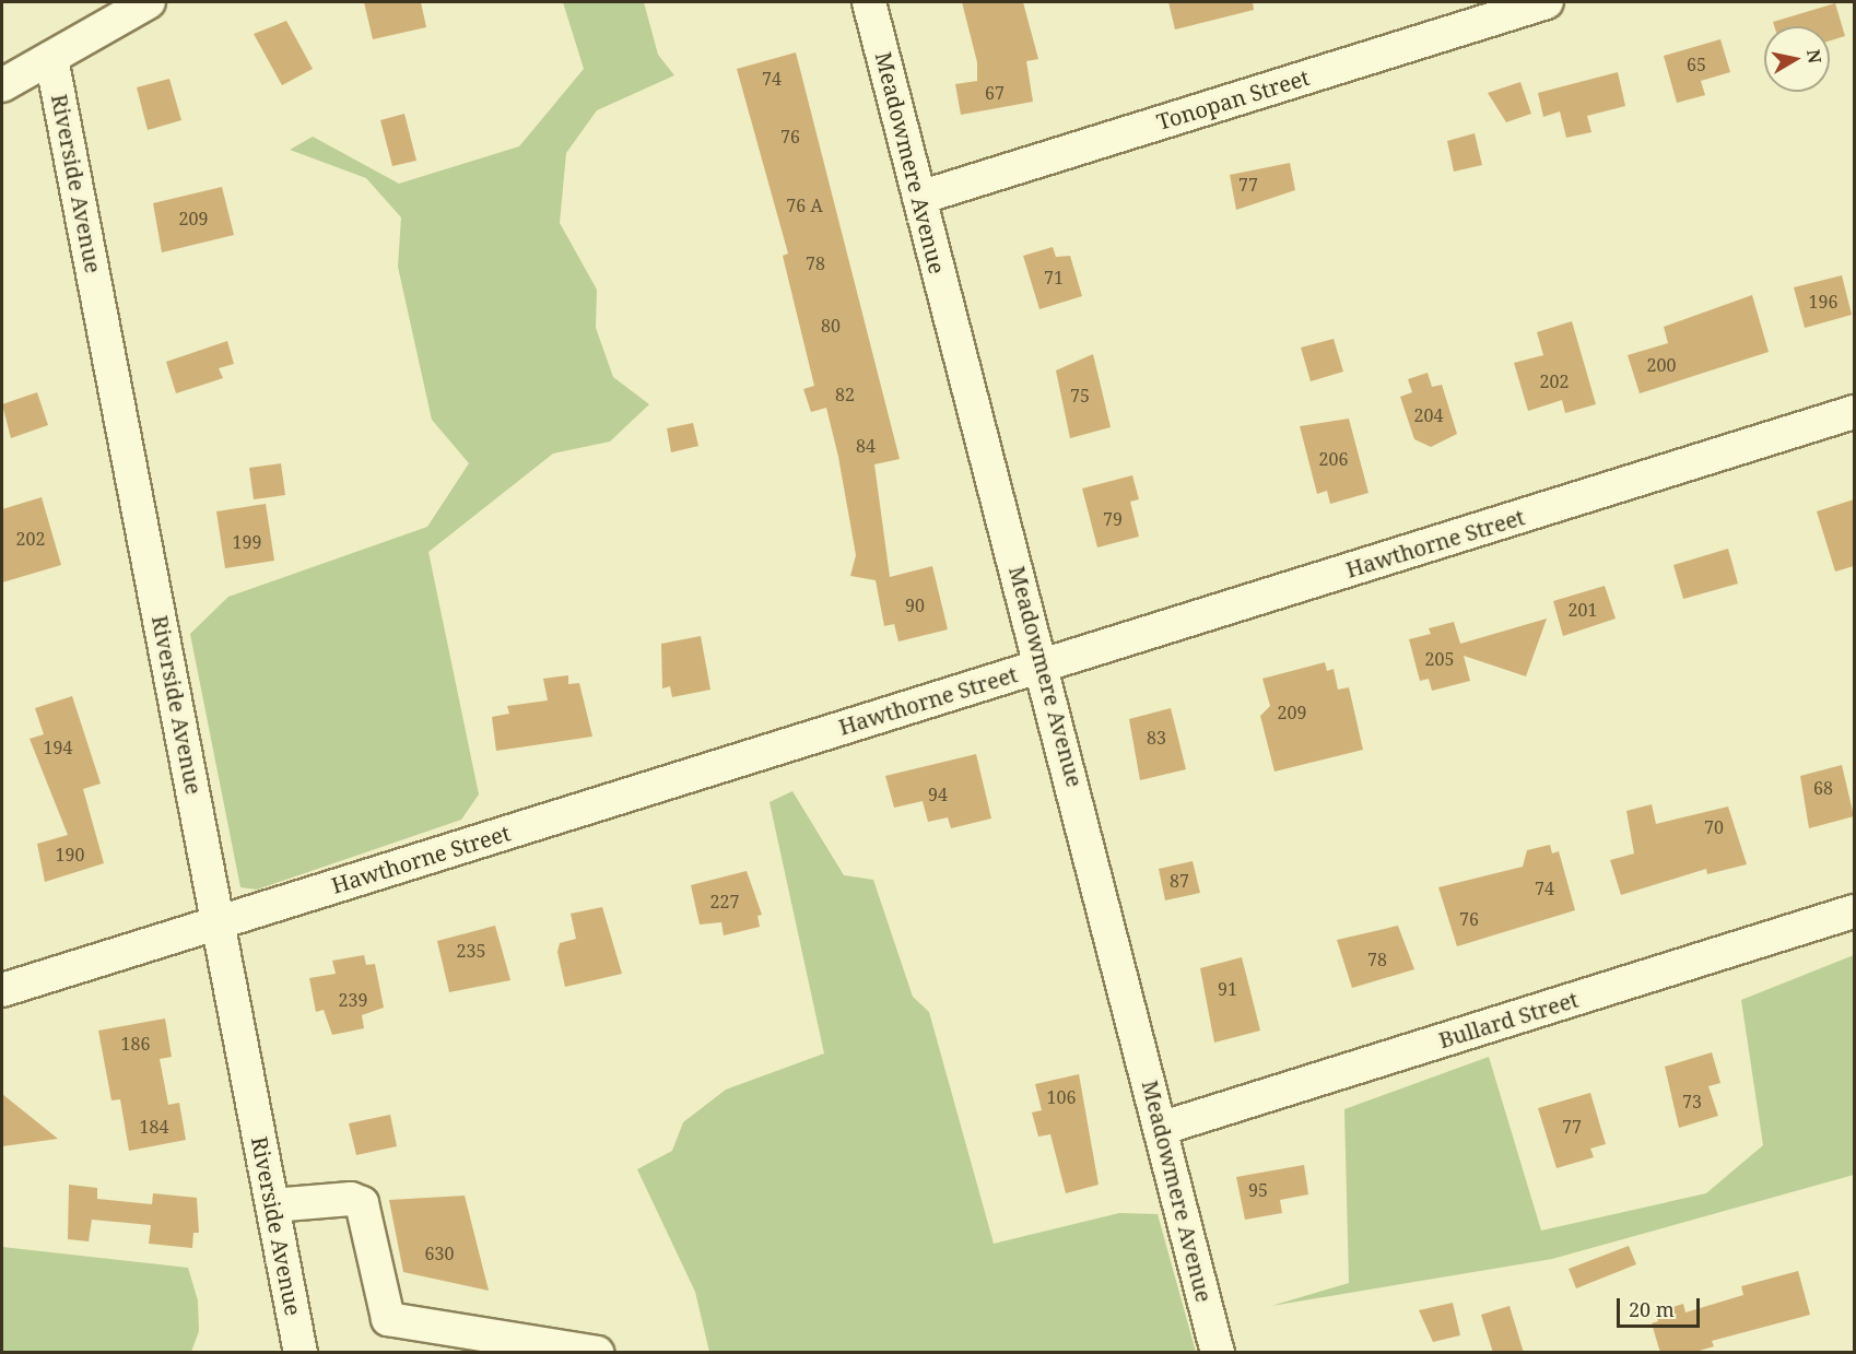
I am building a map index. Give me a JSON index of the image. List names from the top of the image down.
{
  "streets": {
    "street": [
      "Tonopan Street",
      "Meadowmere Avenue",
      "Riverside Avenue",
      "Hawthorne Street",
      "Bullard Street"
    ]
  },
  "crossings": [
    ["Tonopan Street", "Meadowmere Avenue"],
    ["Meadowmere Avenue", "Hawthorne Street"],
    ["Meadowmere Avenue", "Bullard Street"],
    ["Riverside Avenue", "Hawthorne Street"]
  ],
  "house_numbers": [
    "65",
    "74",
    "67",
    "76",
    "77",
    "76 A",
    "209",
    "78",
    "71",
    "196",
    "80",
    "200",
    "202",
    "82",
    "75",
    "204",
    "84",
    "206",
    "79",
    "202",
    "199",
    "90",
    "201",
    "205",
    "209",
    "83",
    "194",
    "68",
    "94",
    "70",
    "190",
    "87",
    "74",
    "227",
    "76",
    "235",
    "78",
    "91",
    "239",
    "186",
    "106",
    "73",
    "184",
    "77",
    "95",
    "630"
  ],
  "scale_bar": "20 m",
  "north": "right"
}
